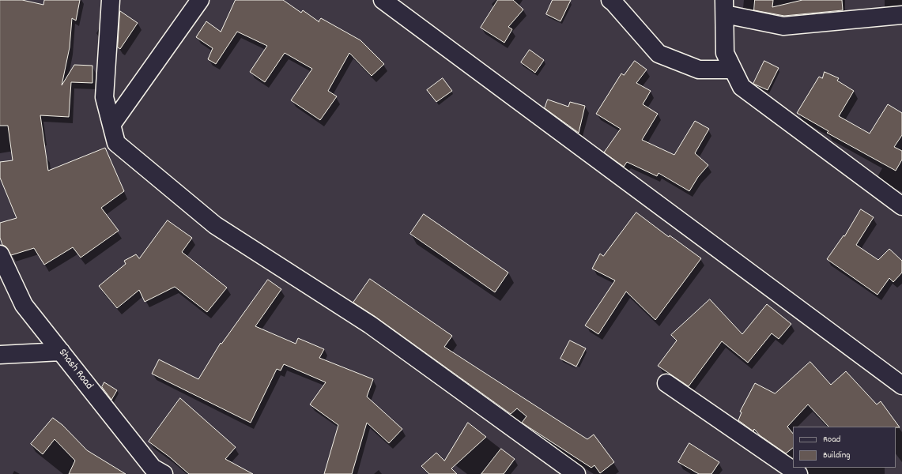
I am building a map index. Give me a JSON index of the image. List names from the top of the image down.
{
  "streets": {
    "street": ["Shash Road"]
  },
  "legend": ["Road", "Building"]
}
